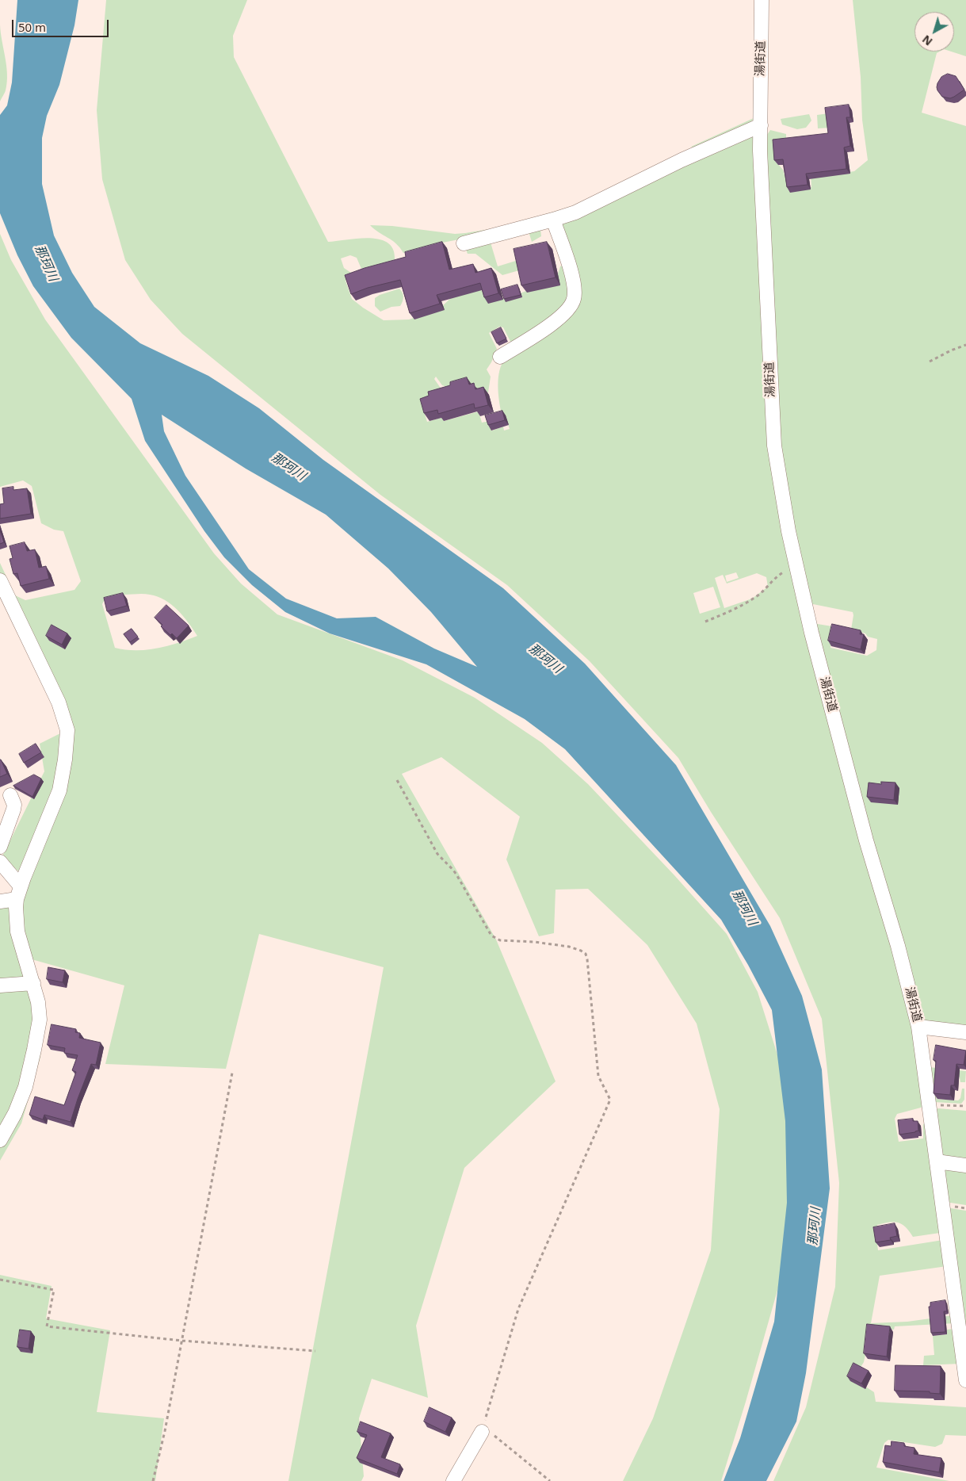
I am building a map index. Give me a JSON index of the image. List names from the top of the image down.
{
  "streets": {
    "street": ["湯街道"]
  },
  "water": ["那珂川"],
  "scale_bar": "50 m",
  "north": "bottom left"
}
